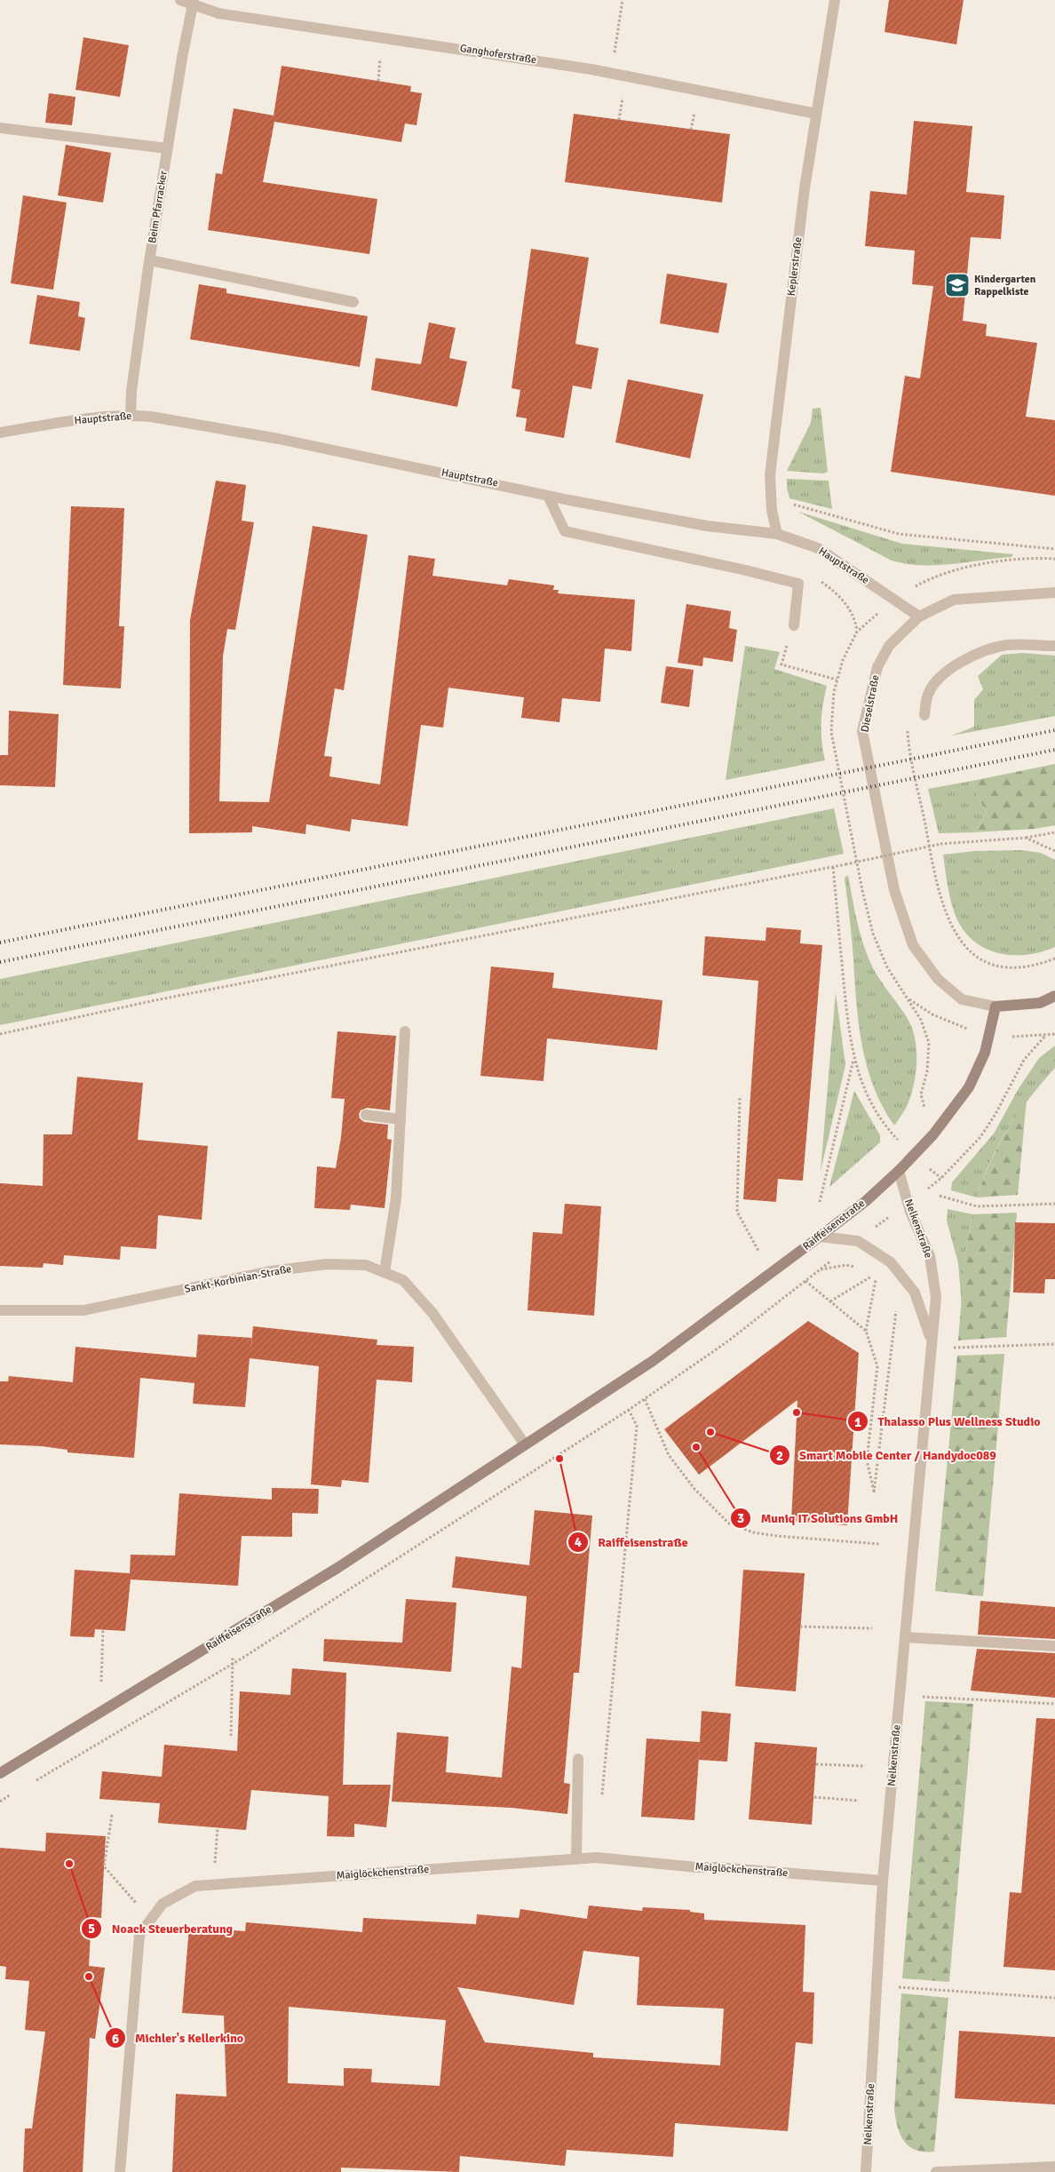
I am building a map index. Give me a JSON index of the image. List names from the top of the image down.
{
  "streets": {
    "street": [
      "Ganghoferstraße",
      "Beim Pfarracker",
      "Keplerstraße",
      "Hauptstraße",
      "Dieselstraße",
      "Raiffeisenstraße",
      "Nelkenstraße",
      "Sankt-Korbinian-Straße",
      "Maiglöckchenstraße"
    ]
  },
  "crossings": [
    ["Ganghoferstraße", "Beim Pfarracker"],
    ["Ganghoferstraße", "Keplerstraße"],
    ["Beim Pfarracker", "Hauptstraße"],
    ["Keplerstraße", "Hauptstraße"],
    ["Hauptstraße", "Dieselstraße"],
    ["Dieselstraße", "Raiffeisenstraße"],
    ["Raiffeisenstraße", "Nelkenstraße"],
    ["Raiffeisenstraße", "Sankt-Korbinian-Straße"],
    ["Nelkenstraße", "Maiglöckchenstraße"]
  ],
  "places": {
    "school or university": ["Kindergarten Rappelkiste"],
    "other": [
      "Thalasso Plus Wellness Studio",
      "Smart Mobile Center / Handydoc089",
      "Muniq IT Solutions GmbH",
      "Raiffeisenstraße",
      "Noack Steuerberatung",
      "Michler's Kellerkino"
    ]
  }
}
